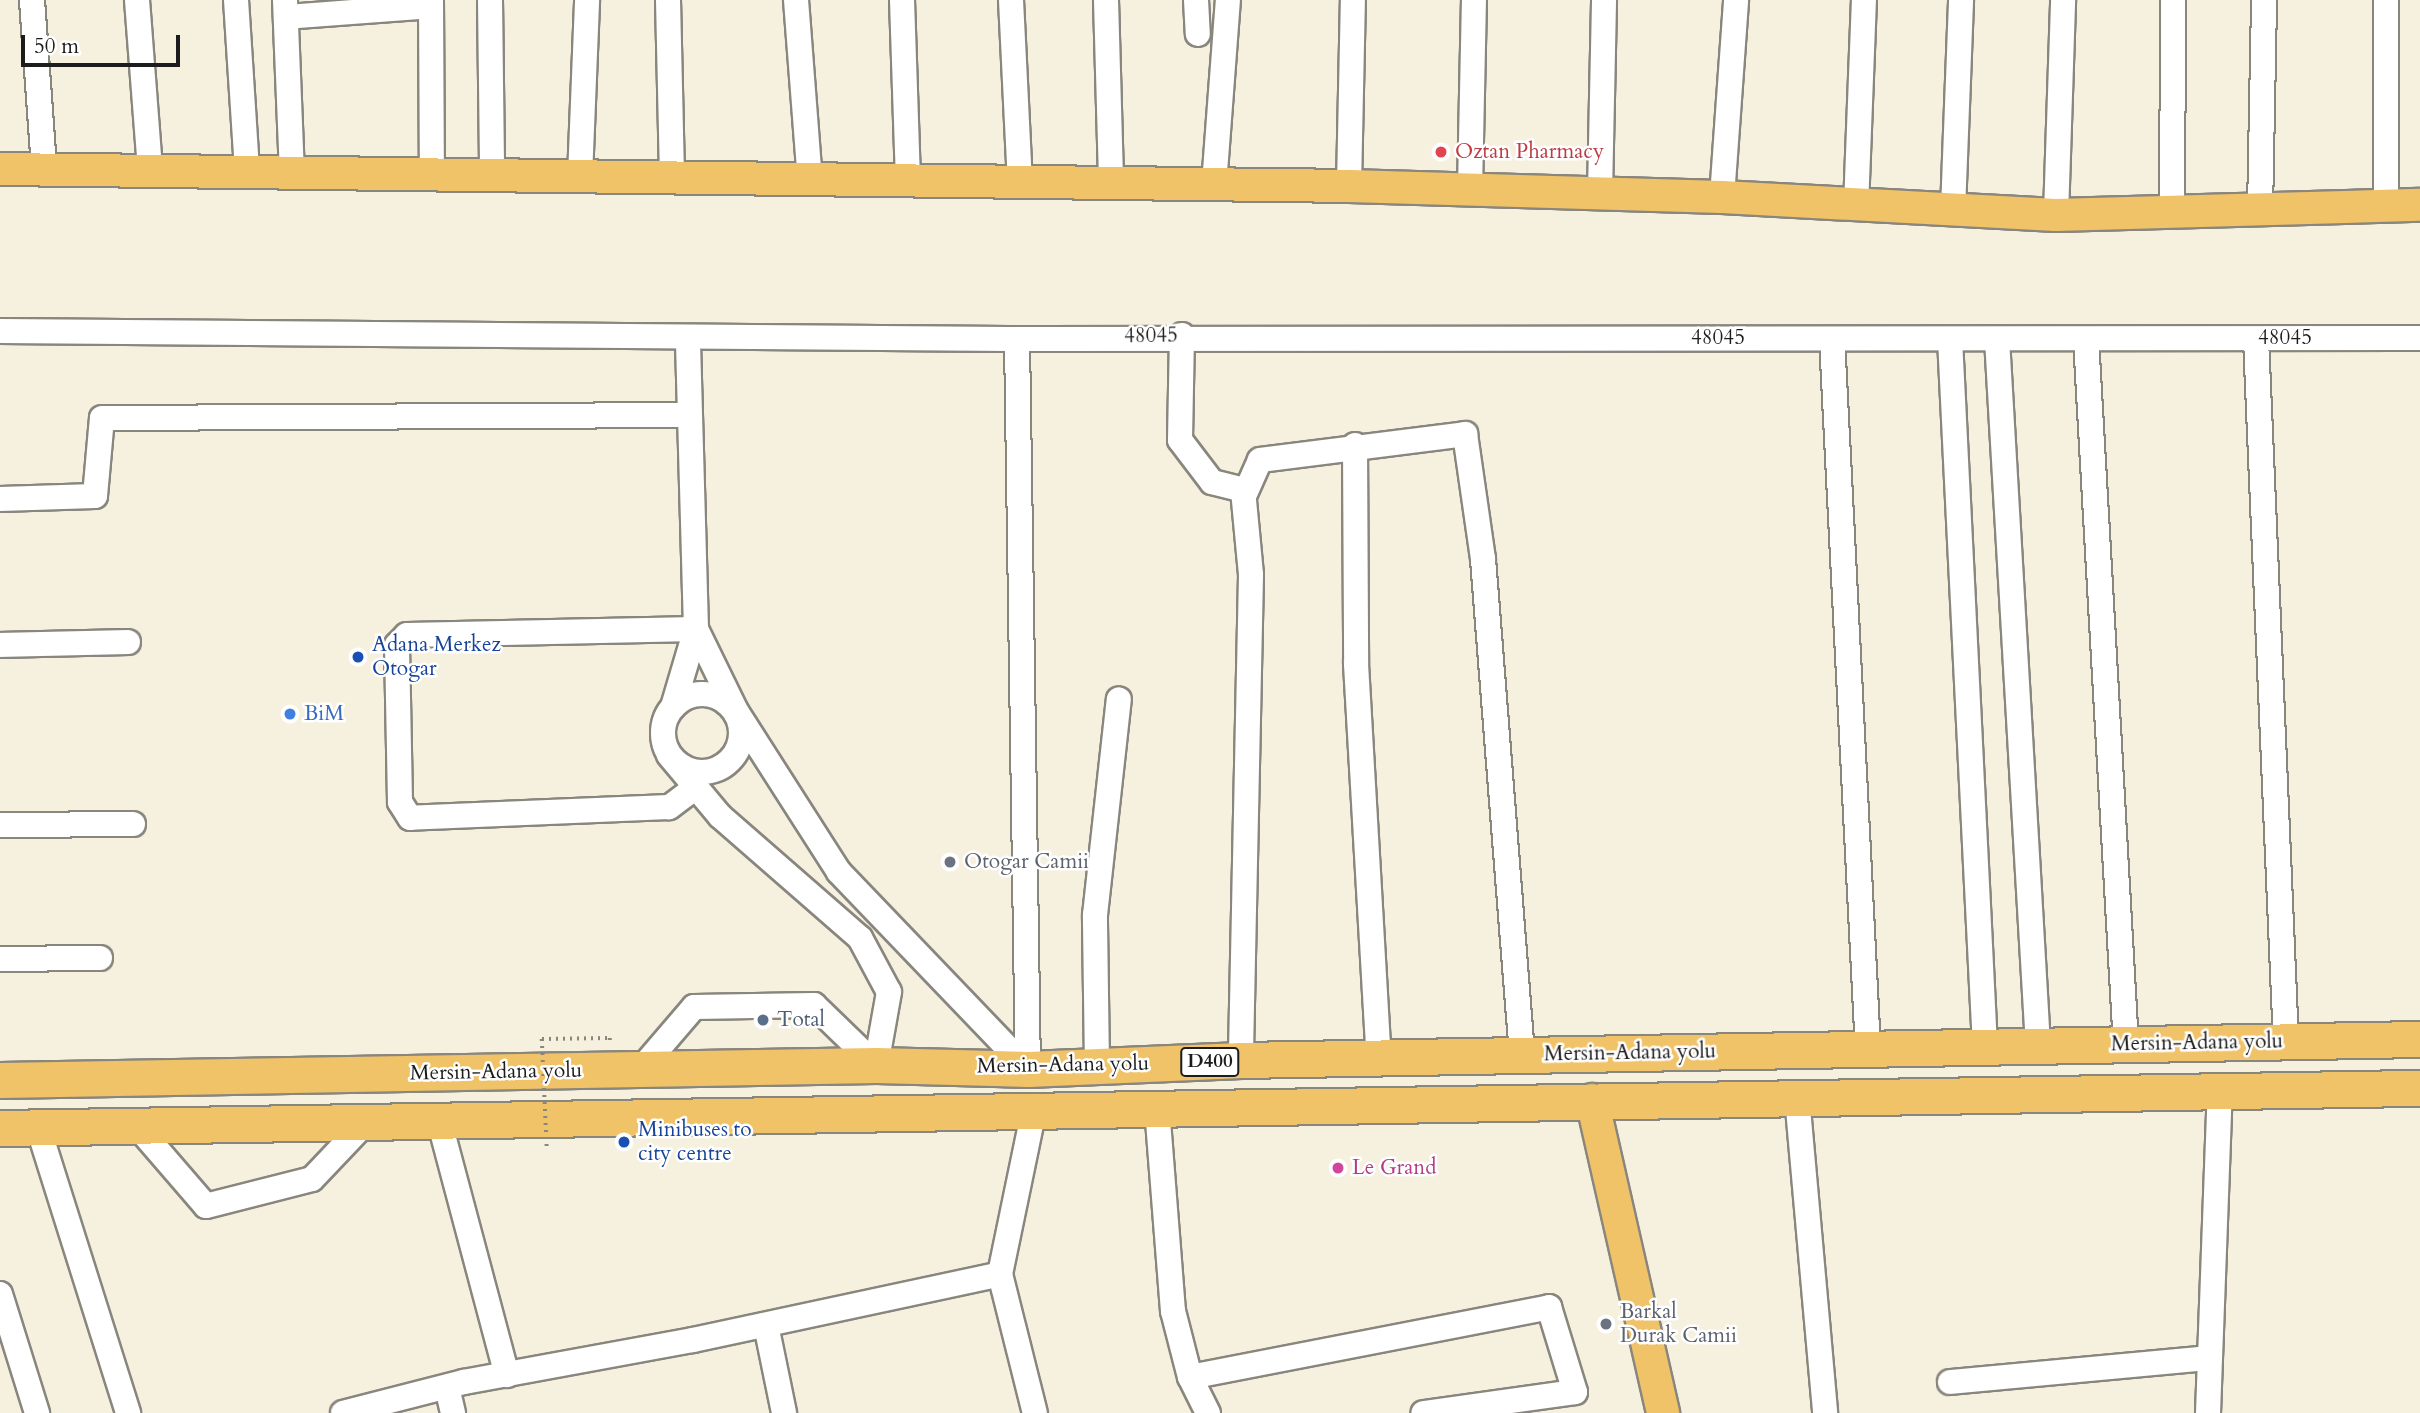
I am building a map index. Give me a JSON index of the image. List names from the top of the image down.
{
  "streets": {
    "highway": ["Mersin-Adana yolu", "D400"],
    "street": ["48045"]
  },
  "places": [
    "Oztan Pharmacy",
    "Adana Merkez Otogar",
    "BiM",
    "Otogar Camii",
    "Total",
    "Minibuses to city centre",
    "Le Grand",
    "Barkal Durak Camii"
  ],
  "scale_bar": "50 m"
}
